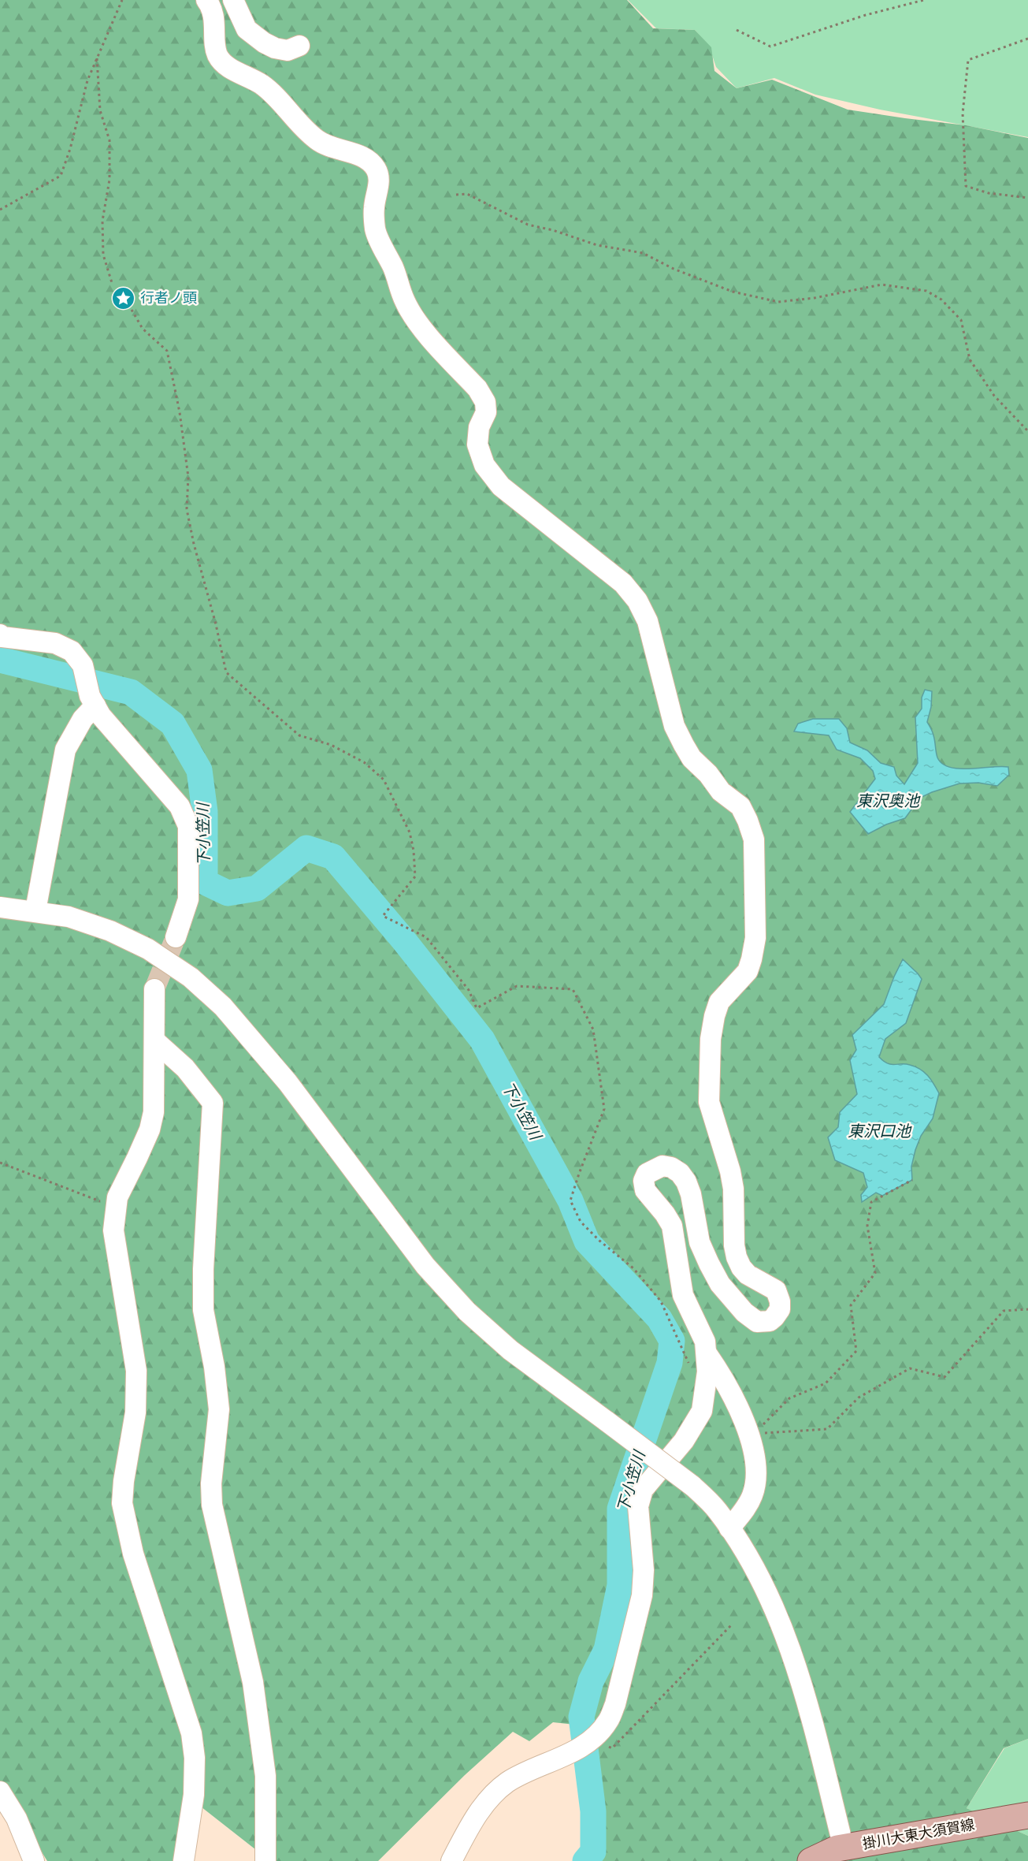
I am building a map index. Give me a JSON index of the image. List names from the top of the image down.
{
  "streets": {
    "main road": ["掛川大東大須賀線"]
  },
  "water": ["東沢奥池", "下小笠川", "東沢口池"],
  "places": {
    "place": ["行者ノ頭"]
  }
}
